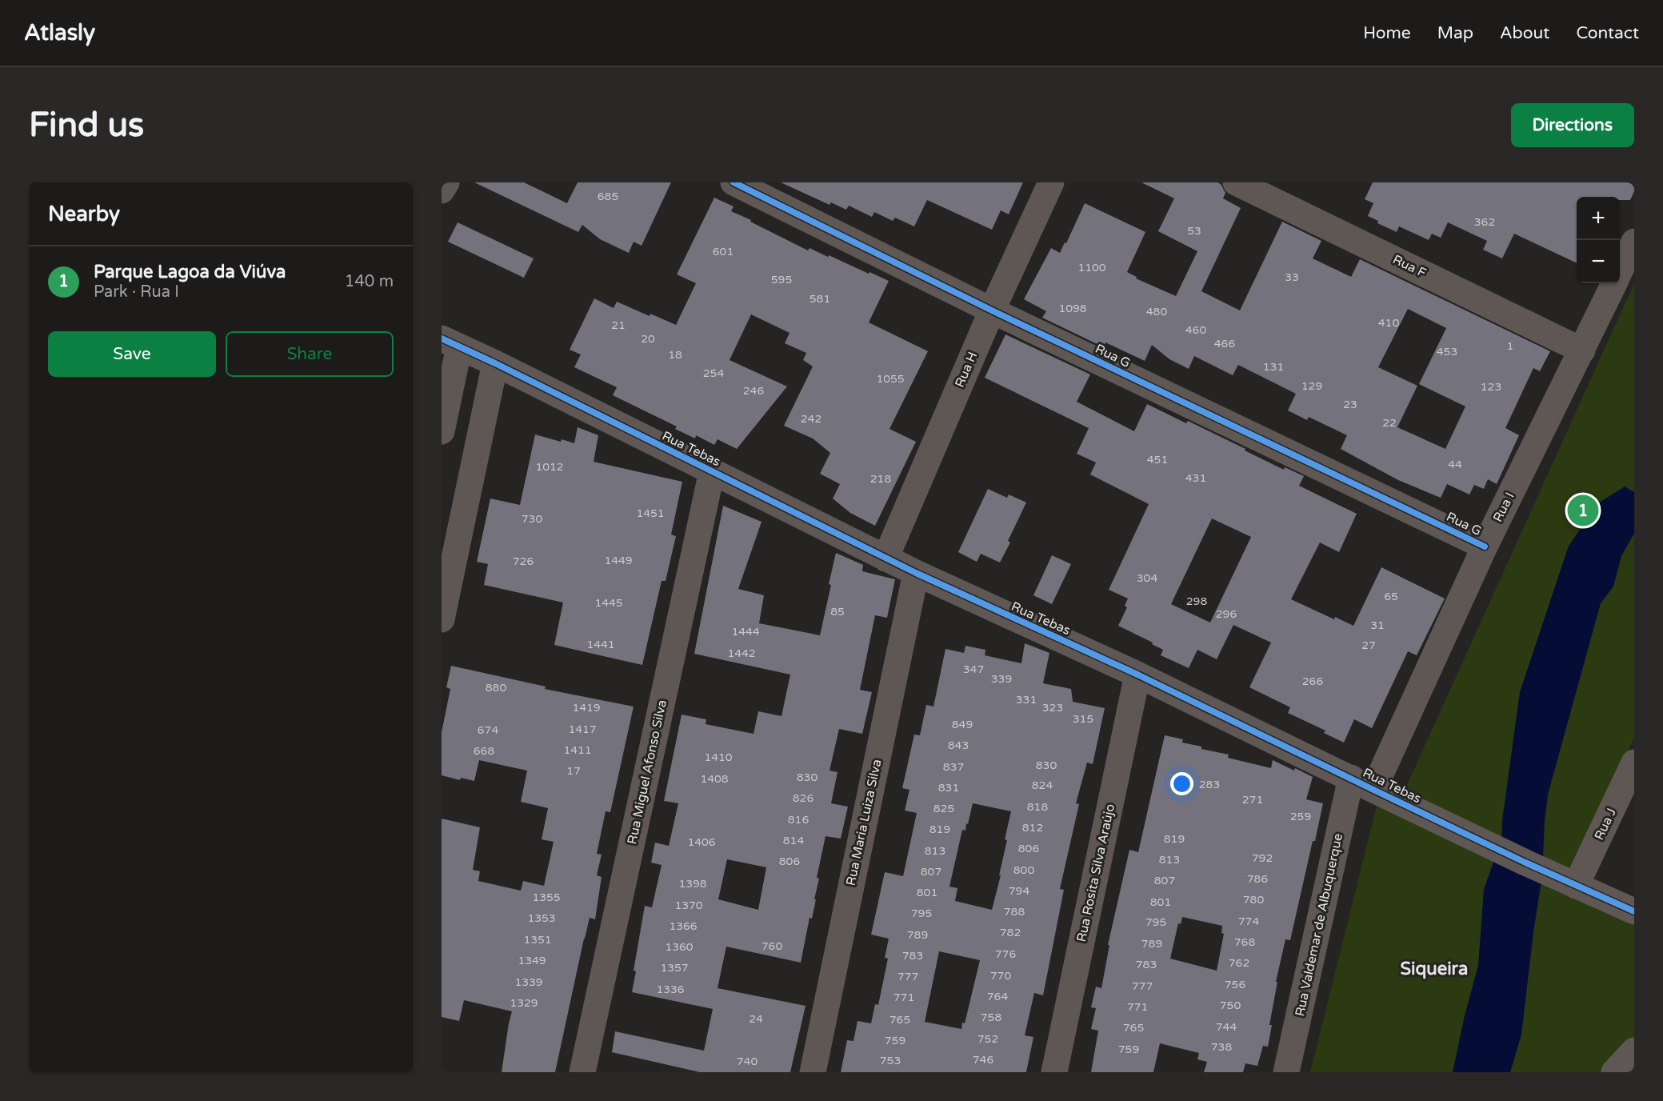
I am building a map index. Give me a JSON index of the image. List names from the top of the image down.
{
  "streets": {
    "street": [
      "Rua F",
      "Rua G",
      "Rua H",
      "Rua Tebas",
      "Rua I",
      "Rua Miguel Afonso Silva",
      "Rua Maria Luiza Silva",
      "Rua J",
      "Rua Rosita Silva Araújo",
      "Rua Valdemar de Albuquerque"
    ]
  },
  "crossings": [
    ["Rua F", "Rua I"],
    ["Rua G", "Rua H"],
    ["Rua G", "Rua I"],
    ["Rua H", "Rua Tebas"],
    ["Rua Tebas", "Rua I"],
    ["Rua Tebas", "Rua Miguel Afonso Silva"],
    ["Rua Tebas", "Rua Maria Luiza Silva"],
    ["Rua Tebas", "Rua J"],
    ["Rua Tebas", "Rua Rosita Silva Araújo"],
    ["Rua Tebas", "Rua Valdemar de Albuquerque"],
    ["Rua I", "Rua Valdemar de Albuquerque"]
  ],
  "districts": ["Siqueira"],
  "house_numbers": [
    "685",
    "362",
    "53",
    "601",
    "1100",
    "33",
    "595",
    "581",
    "1098",
    "480",
    "410",
    "21",
    "460",
    "20",
    "466",
    "1",
    "453",
    "18",
    "131",
    "254",
    "1055",
    "129",
    "123",
    "246",
    "23",
    "242",
    "22",
    "451",
    "44",
    "1012",
    "431",
    "218",
    "1451",
    "730",
    "1449",
    "726",
    "304",
    "65",
    "298",
    "1445",
    "85",
    "296",
    "31",
    "1444",
    "1441",
    "27",
    "1442",
    "347",
    "339",
    "266",
    "880",
    "331",
    "1419",
    "323",
    "315",
    "849",
    "1417",
    "674",
    "843",
    "1411",
    "668",
    "1410",
    "830",
    "837",
    "17",
    "830",
    "1408",
    "283",
    "824",
    "831",
    "826",
    "271",
    "818",
    "825",
    "259",
    "816",
    "812",
    "819",
    "819",
    "814",
    "1406",
    "806",
    "813",
    "792",
    "813",
    "806",
    "800",
    "807",
    "786",
    "807",
    "1398",
    "794",
    "801",
    "1355",
    "780",
    "801",
    "1370",
    "788",
    "795",
    "1353",
    "774",
    "795",
    "1366",
    "782",
    "789",
    "1351",
    "768",
    "789",
    "760",
    "1360",
    "776",
    "783",
    "1349",
    "762",
    "783",
    "1357",
    "770",
    "777",
    "1339",
    "756",
    "777",
    "1336",
    "764",
    "771",
    "1329",
    "750",
    "771",
    "758",
    "24",
    "765",
    "744",
    "765",
    "752",
    "759",
    "738",
    "759",
    "746",
    "753",
    "740"
  ],
  "page": {
    "header": "Atlasly",
    "nav": [
      "Home",
      "Map",
      "About",
      "Contact"
    ],
    "buttons": [
      "Directions",
      ["Save", "Share"]
    ],
    "title": "Find us",
    "heading": "Nearby",
    "map_buttons": ["+", "−"],
    "list": [
      {
        "mark": "1",
        "name": "Parque Lagoa da Viúva",
        "note": "Park · Rua I",
        "value": "140 m"
      }
    ],
    "pins": "1"
  }
}
